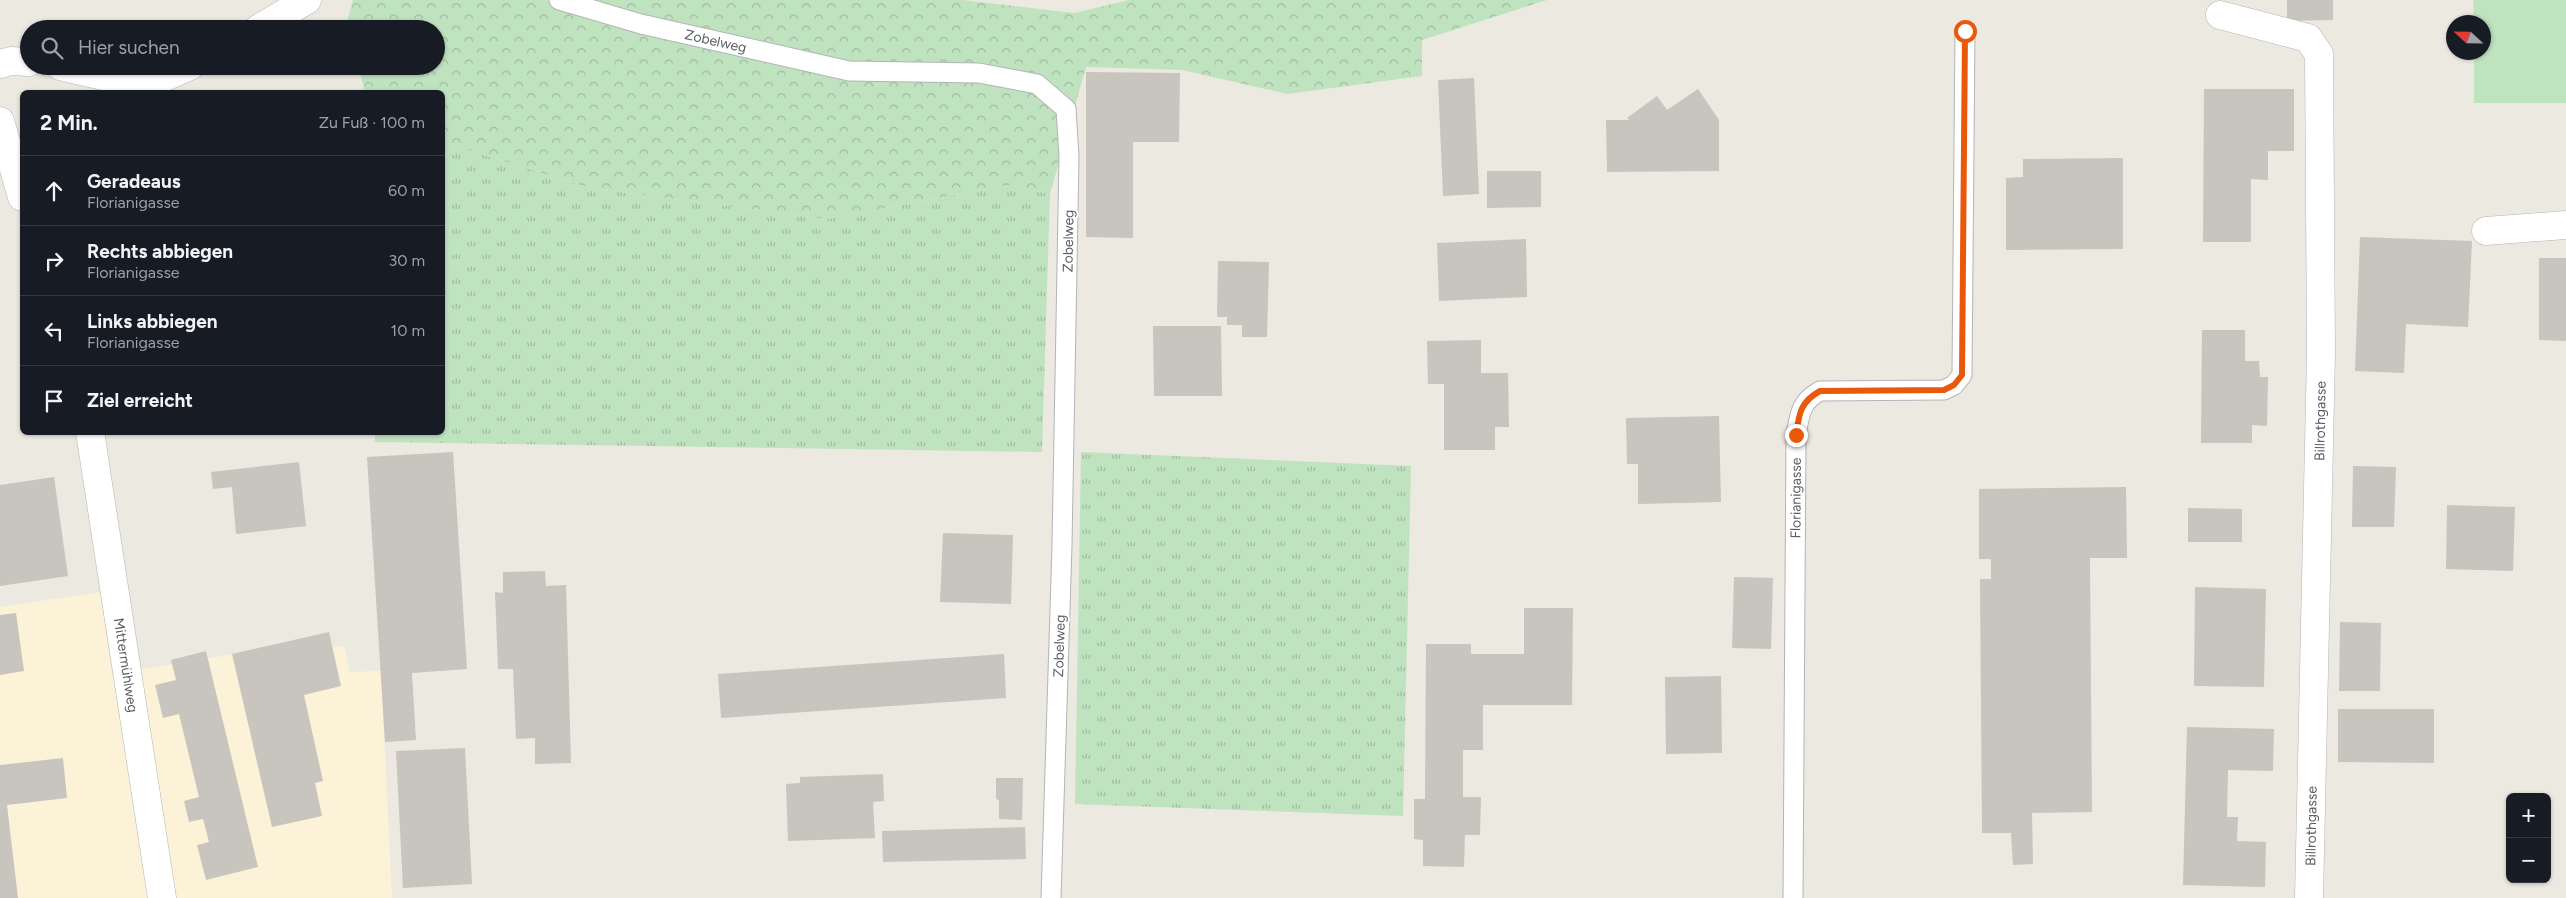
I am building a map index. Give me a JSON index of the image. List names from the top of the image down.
{
  "streets": {
    "street": ["Billrothgasse", "Mittermühlweg"],
    "lane": ["Zobelweg", "Florianigasse"]
  },
  "north": "left",
  "page": {
    "search": "Hier suchen",
    "heading": ["2 Min.", "Zu Fuß · 100 m"],
    "list": [
      ["Geradeaus", "Florianigasse", "60 m"],
      ["Rechts abbiegen", "Florianigasse", "30 m"],
      ["Links abbiegen", "Florianigasse", "10 m"],
      "Ziel erreicht"
    ],
    "map_buttons": ["+", "−"]
  }
}
